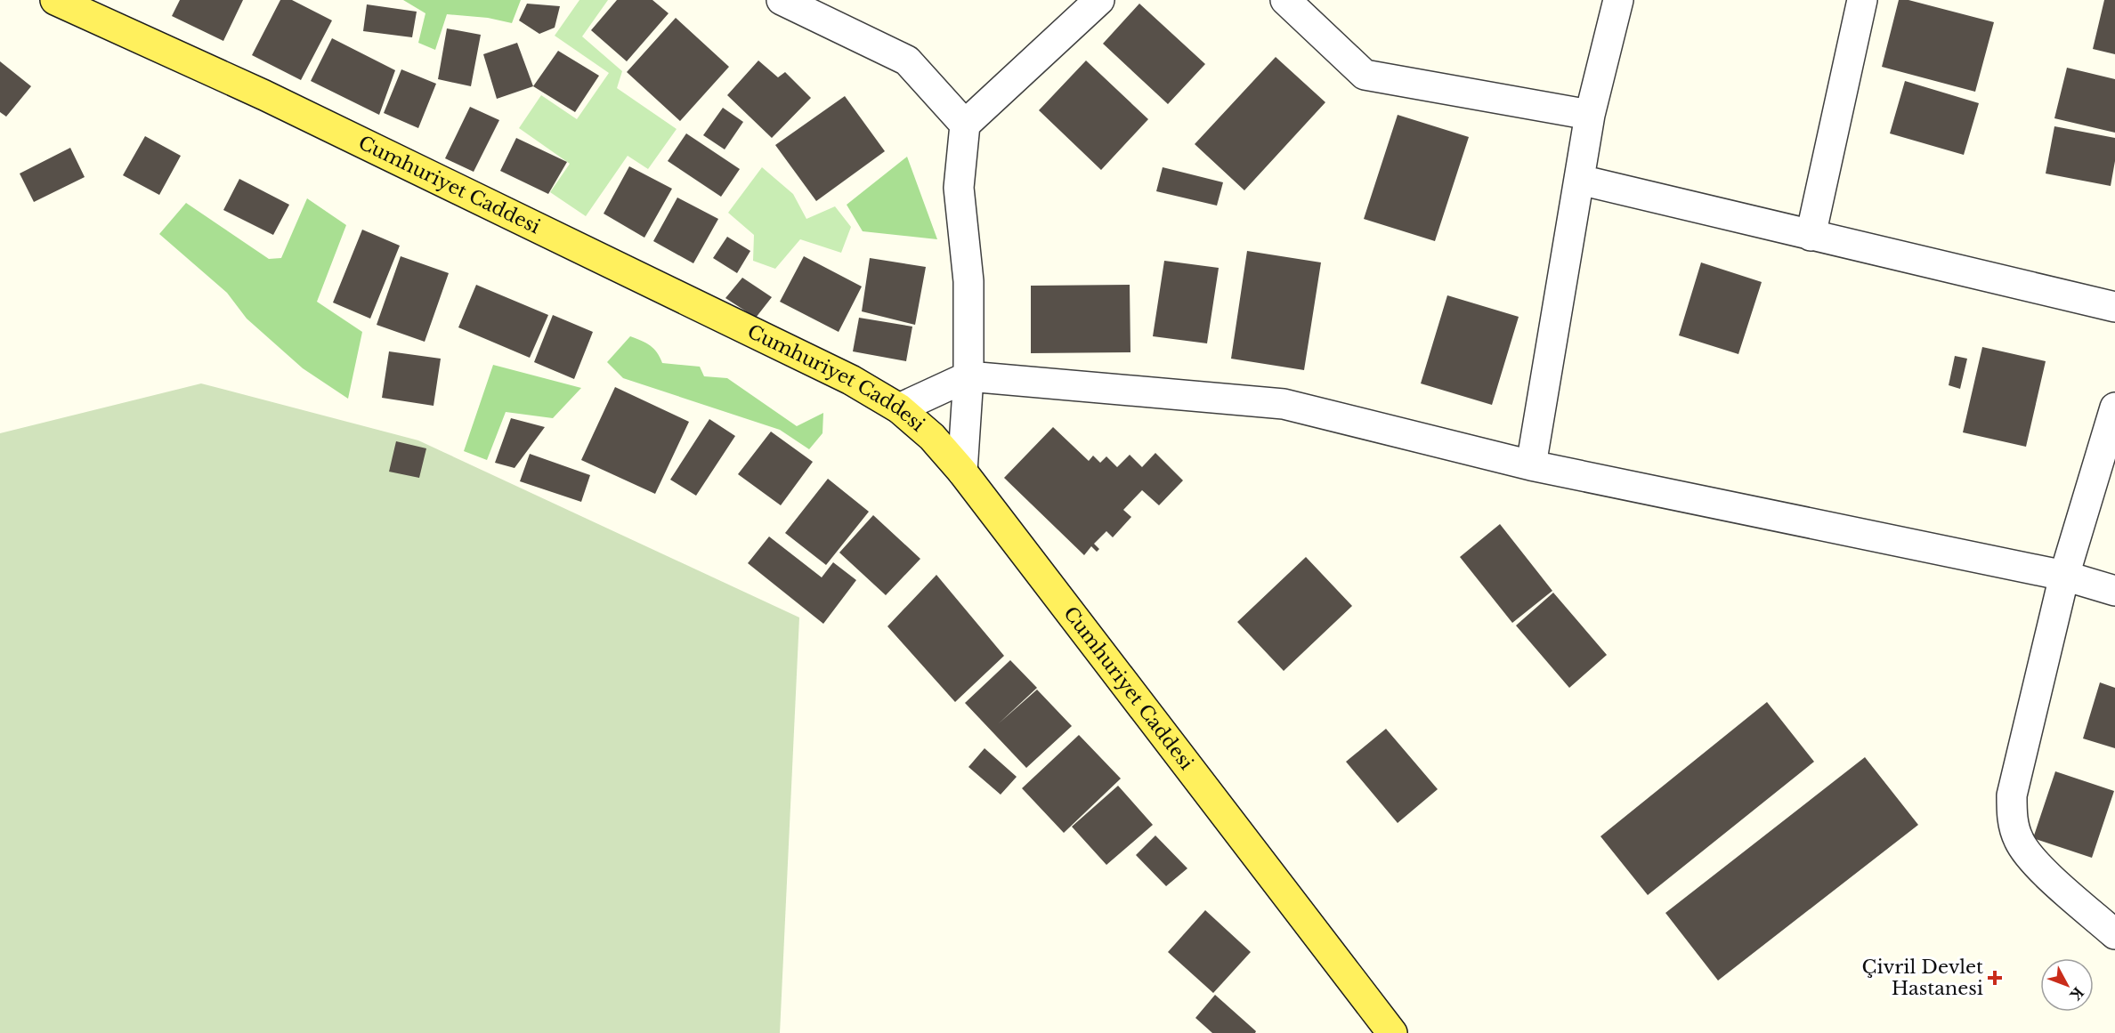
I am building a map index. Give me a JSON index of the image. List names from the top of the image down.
{
  "streets": {
    "main road": ["Cumhuriyet Caddesi"]
  },
  "places": {
    "health": ["Çivril Devlet Hastanesi"]
  },
  "north": "bottom right"
}
